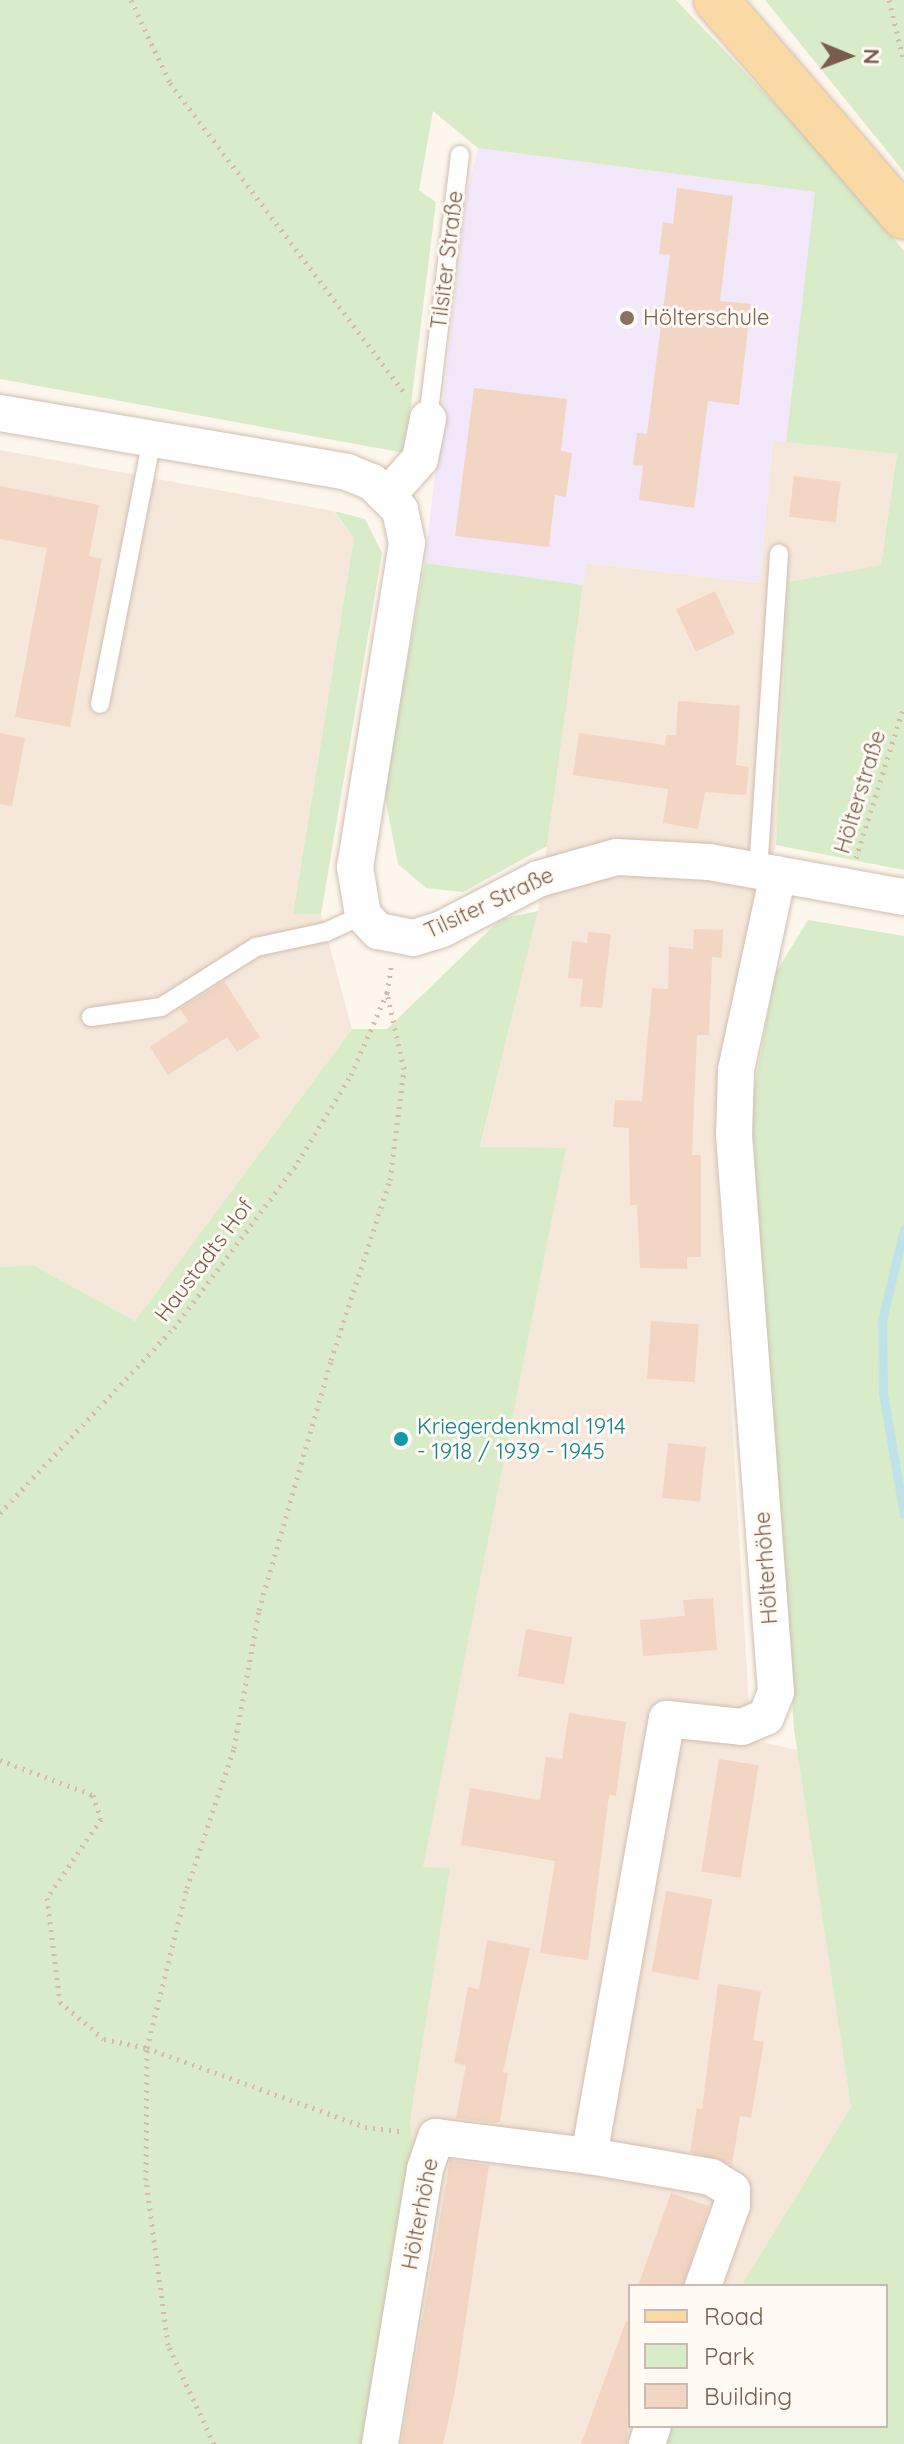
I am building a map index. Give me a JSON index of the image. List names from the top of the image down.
{
  "streets": {
    "street": ["Tilsiter Straße", "Hölterhöhe"],
    "path": ["Hölterstraße", "Haustadts Hof"]
  },
  "crossings": [
    ["Tilsiter Straße", "Hölterstraße"],
    ["Tilsiter Straße", "Hölterhöhe"]
  ],
  "places": ["Hölterschule", "Kriegerdenkmal 1914 - 1918 / 1939 - 1945"],
  "legend": ["Road", "Park", "Building"],
  "north": "right"
}
